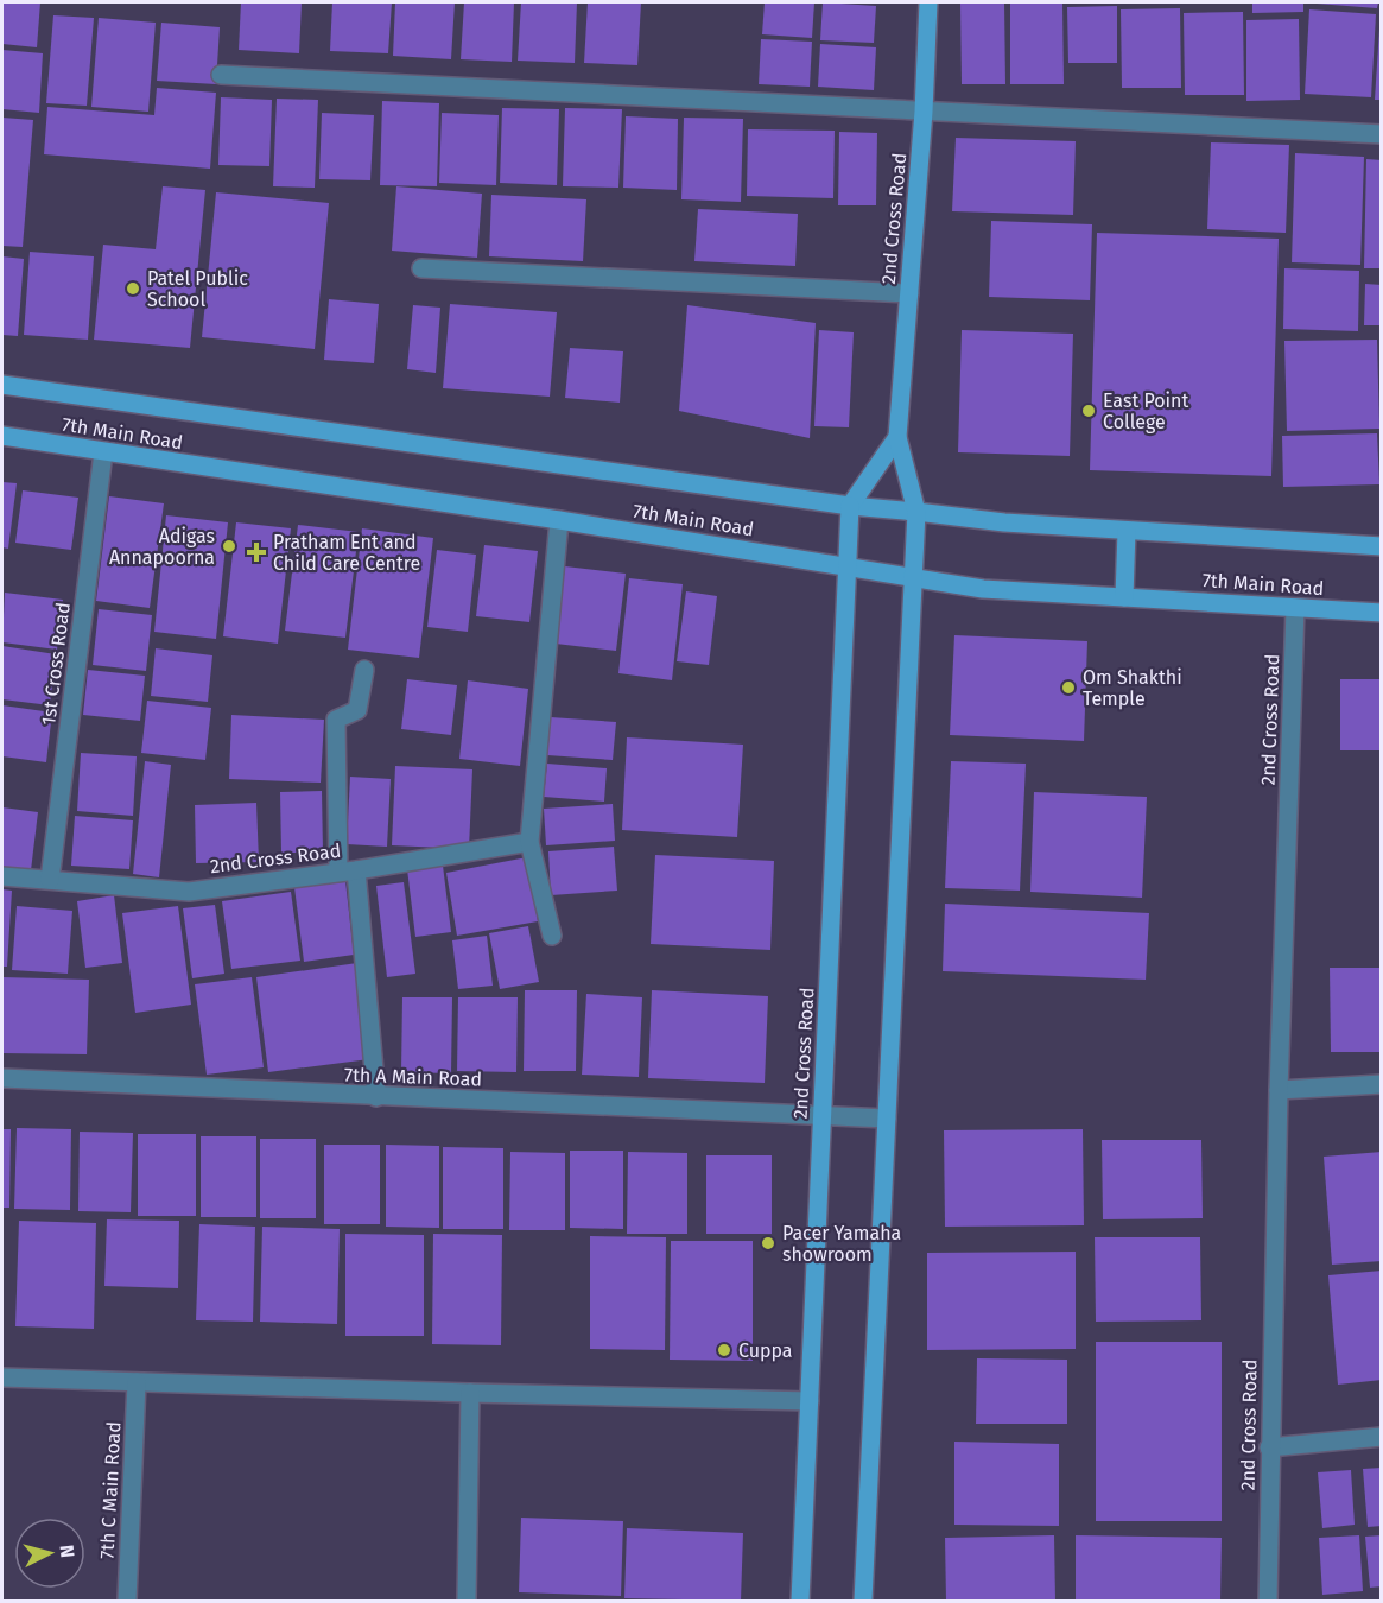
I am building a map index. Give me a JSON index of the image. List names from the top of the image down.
{
  "streets": {
    "main road": ["2nd Cross Road", "7th Main Road"],
    "street": ["1st Cross Road", "7th A Main Road", "7th C Main Road"]
  },
  "crossings": [
    ["2nd Cross Road", "7th Main Road"],
    ["2nd Cross Road", "1st Cross Road"],
    ["2nd Cross Road", "7th A Main Road"],
    ["7th Main Road", "1st Cross Road"]
  ],
  "places": {
    "other": [
      "Patel Public School",
      "East Point College",
      "Adigas Annapoorna",
      "Om Shakthi Temple",
      "Pacer Yamaha showroom",
      "Cuppa"
    ],
    "health": ["Pratham Ent and Child Care Centre"]
  },
  "north": "right"
}
